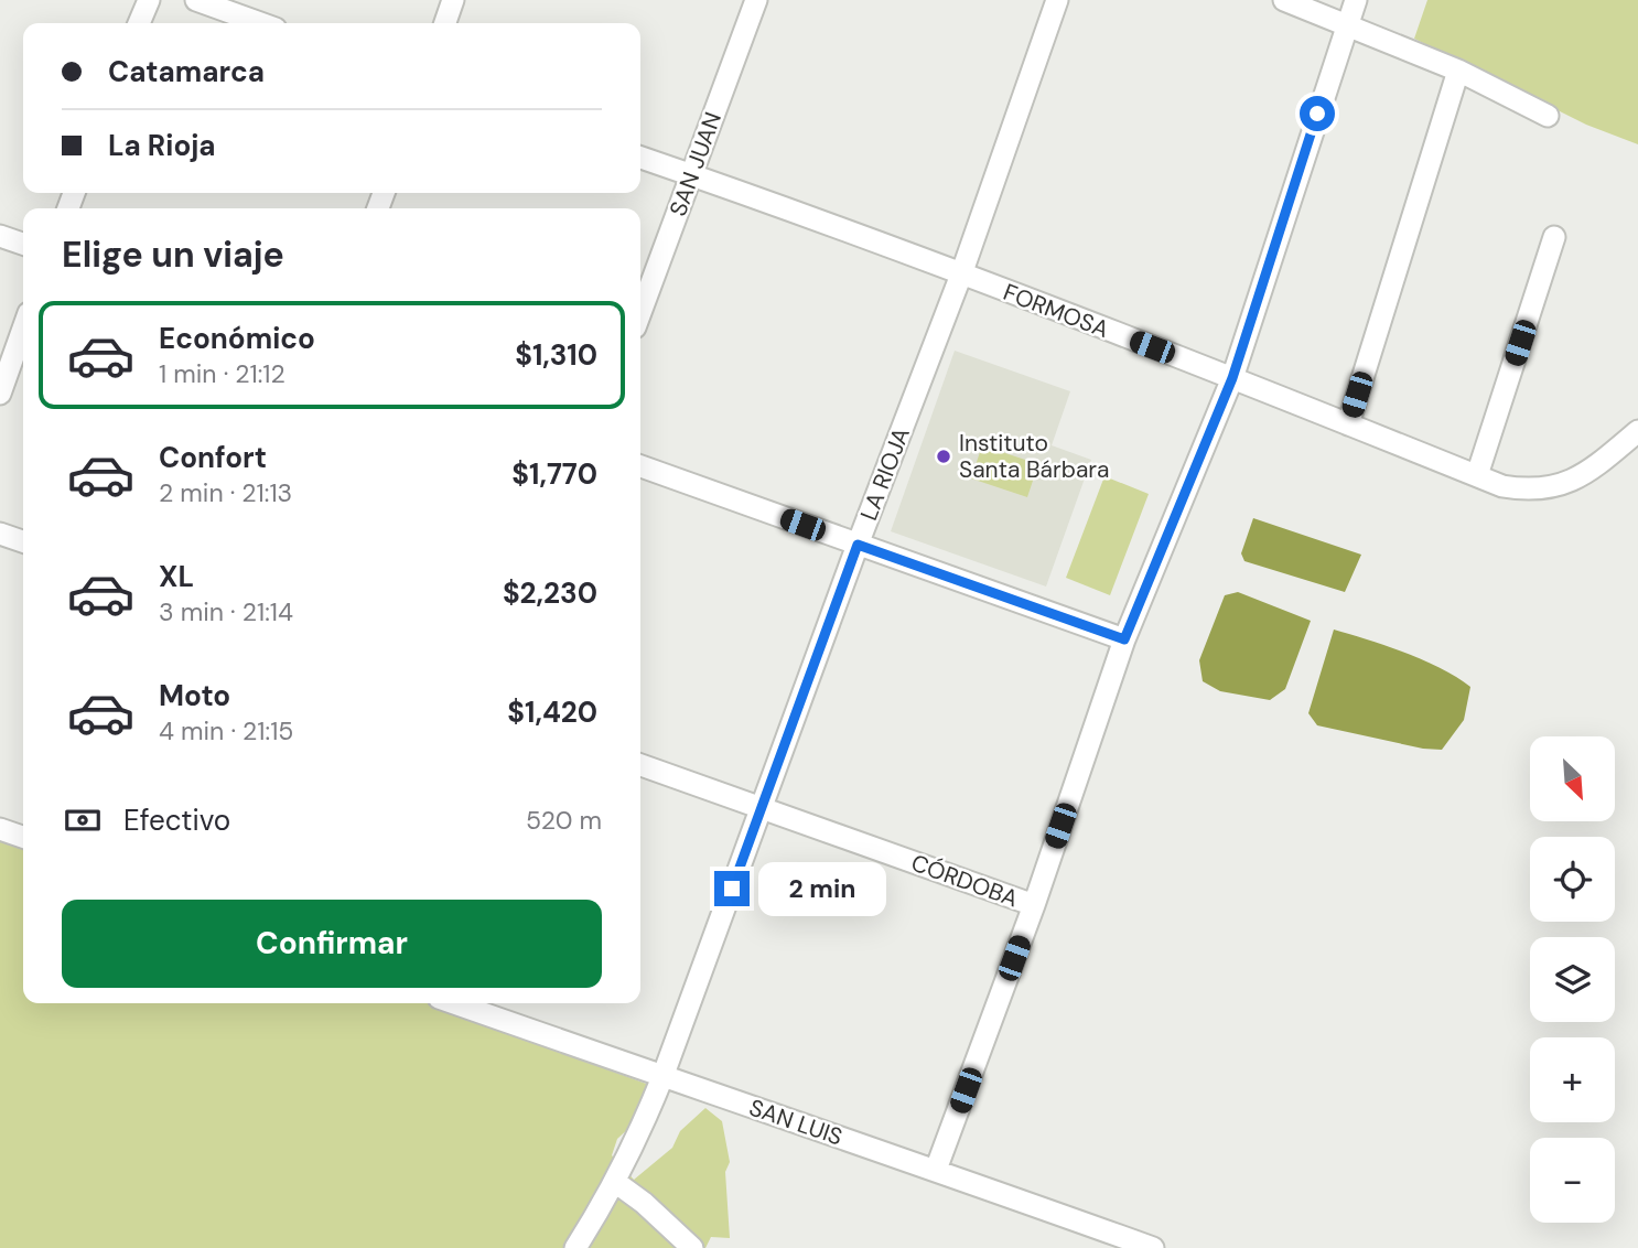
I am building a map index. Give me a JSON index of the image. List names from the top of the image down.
{
  "streets": {
    "street": [
      "SAN JUAN",
      "FORMOSA",
      "LA RIOJA",
      "CÓRDOBA",
      "SAN LUIS"
    ]
  },
  "crossings": [
    ["SAN JUAN", "FORMOSA"],
    ["FORMOSA", "LA RIOJA"],
    ["LA RIOJA", "CÓRDOBA"],
    ["LA RIOJA", "SAN LUIS"]
  ],
  "places": ["Instituto Santa Bárbara"],
  "north": "bottom right",
  "page": {
    "banner": ["Catamarca", "La Rioja"],
    "heading": "Elige un viaje",
    "list": [
      {
        "name": "Económico",
        "note": "1 min · 21:12",
        "value": "$1,310"
      },
      {
        "name": "Confort",
        "note": "2 min · 21:13",
        "value": "$1,770"
      },
      {
        "name": "XL",
        "note": "3 min · 21:14",
        "value": "$2,230"
      },
      {
        "name": "Moto",
        "note": "4 min · 21:15",
        "value": "$1,420"
      }
    ],
    "map_buttons": ["+", "−"],
    "pay": ["Efectivo", "520 m"],
    "bubble": "2 min",
    "buttons": "Confirmar"
  }
}
